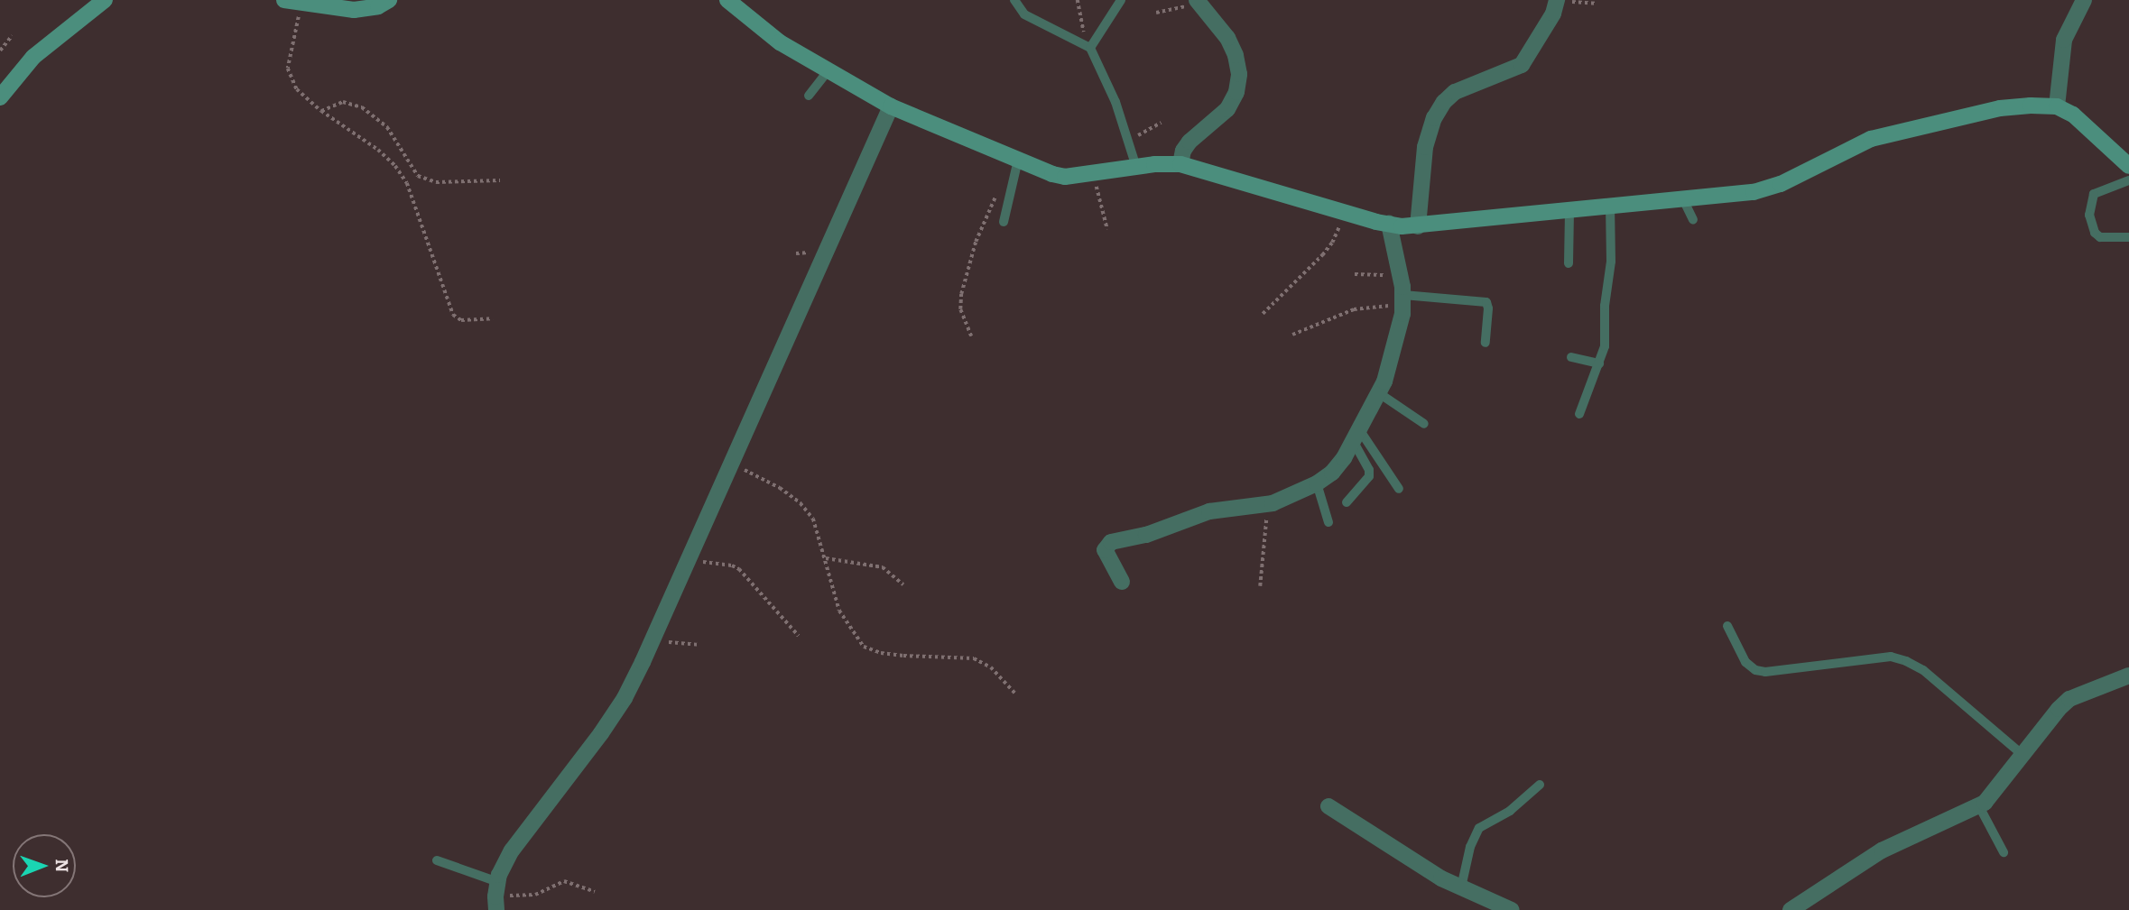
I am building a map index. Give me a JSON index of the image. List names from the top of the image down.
{
  "north": "right"
}
